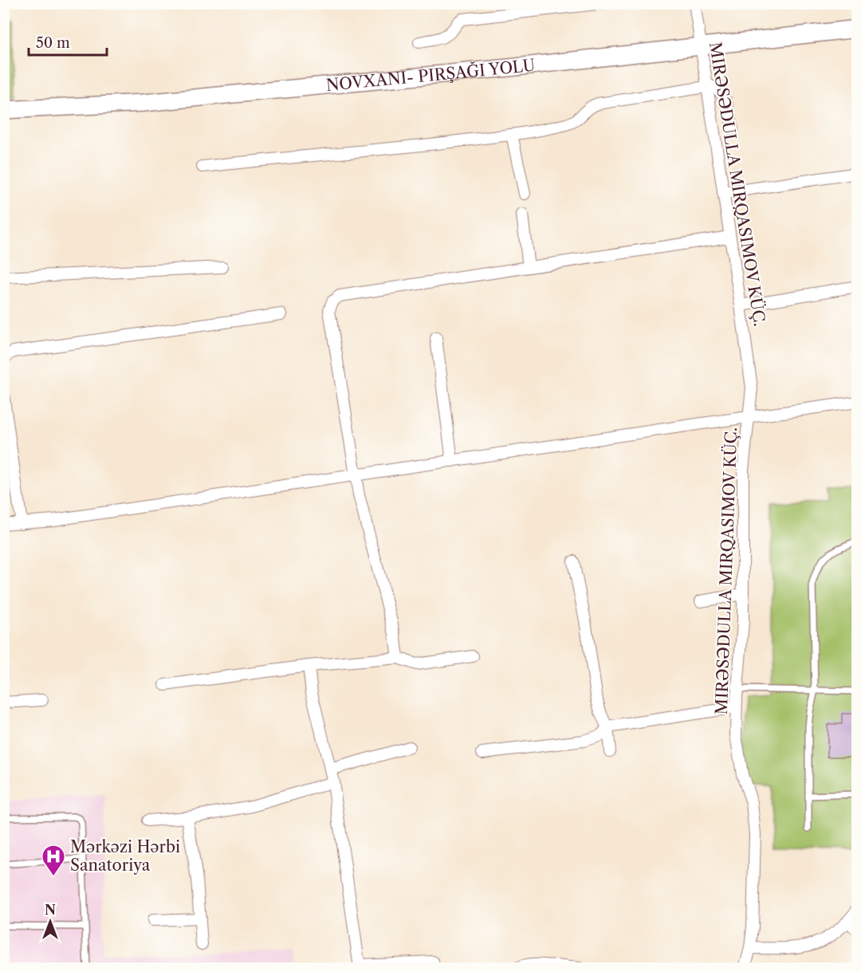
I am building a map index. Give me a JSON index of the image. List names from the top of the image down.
{
  "places": {
    "hospital": ["Mərkəzi Hərbi Sanatoriya"]
  },
  "scale_bar": "50 m",
  "north": "top"
}
